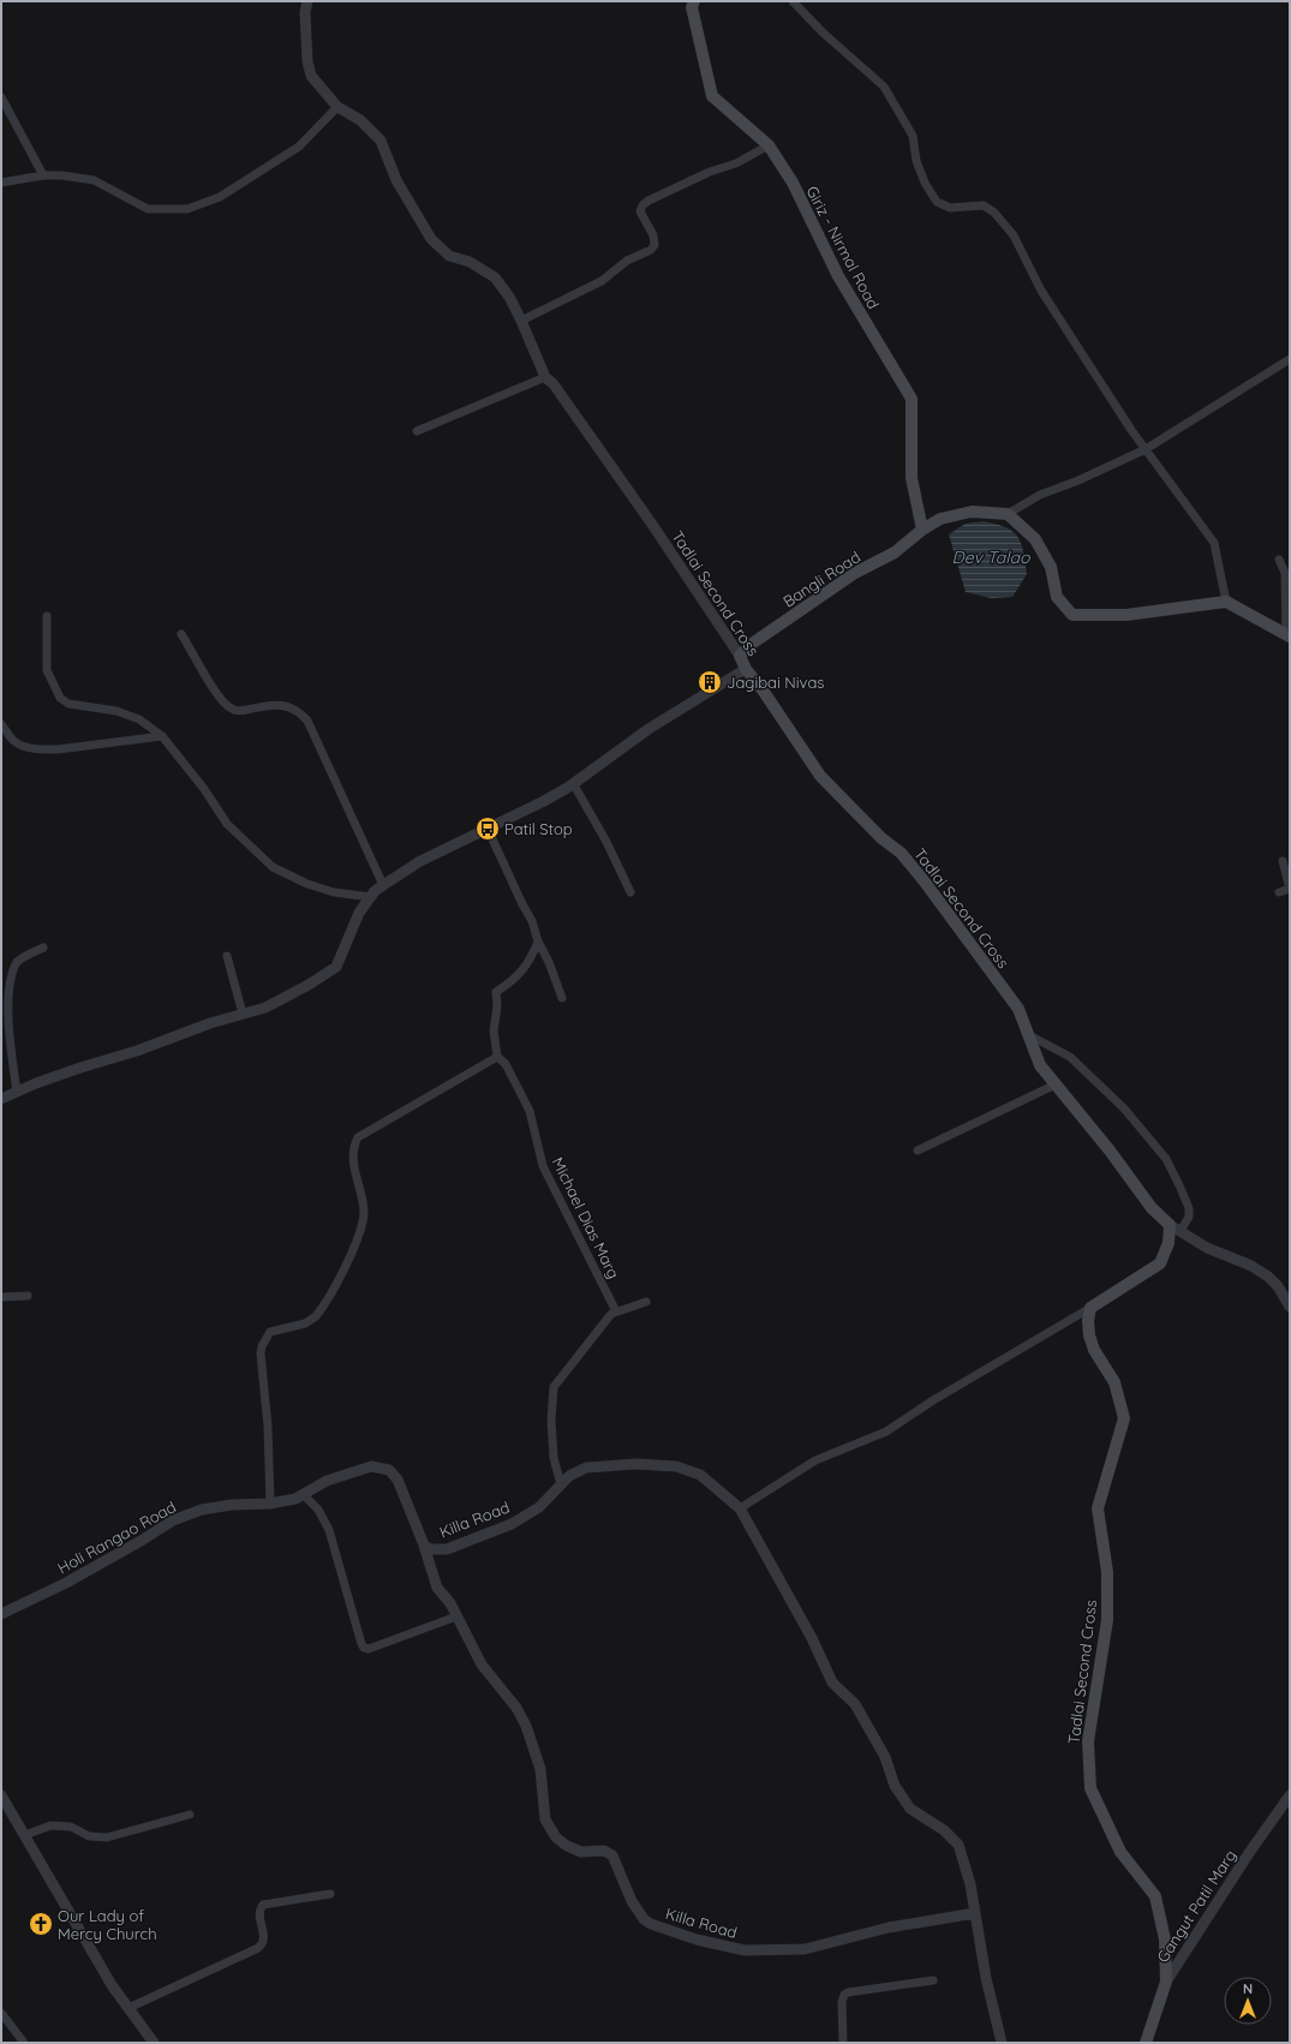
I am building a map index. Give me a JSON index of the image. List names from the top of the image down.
{
  "streets": {
    "main road": [
      "Giriz - Nirmal Road",
      "Bangli Road",
      "Tadlai Second Cross",
      "Gangut Patil Marg"
    ],
    "street": ["Michael Dias Marg", "Killa Road", "Holi Rangao Road"]
  },
  "crossings": [
    ["Giriz - Nirmal Road", "Bangli Road"],
    ["Bangli Road", "Tadlai Second Cross"],
    ["Tadlai Second Cross", "Gangut Patil Marg"],
    ["Killa Road", "Holi Rangao Road"]
  ],
  "water": ["Dev Talao"],
  "places": {
    "building": ["Jagibai Nivas"],
    "bus stop": ["Patil Stop"],
    "church": ["Our Lady of Mercy Church"]
  },
  "north": "top"
}
